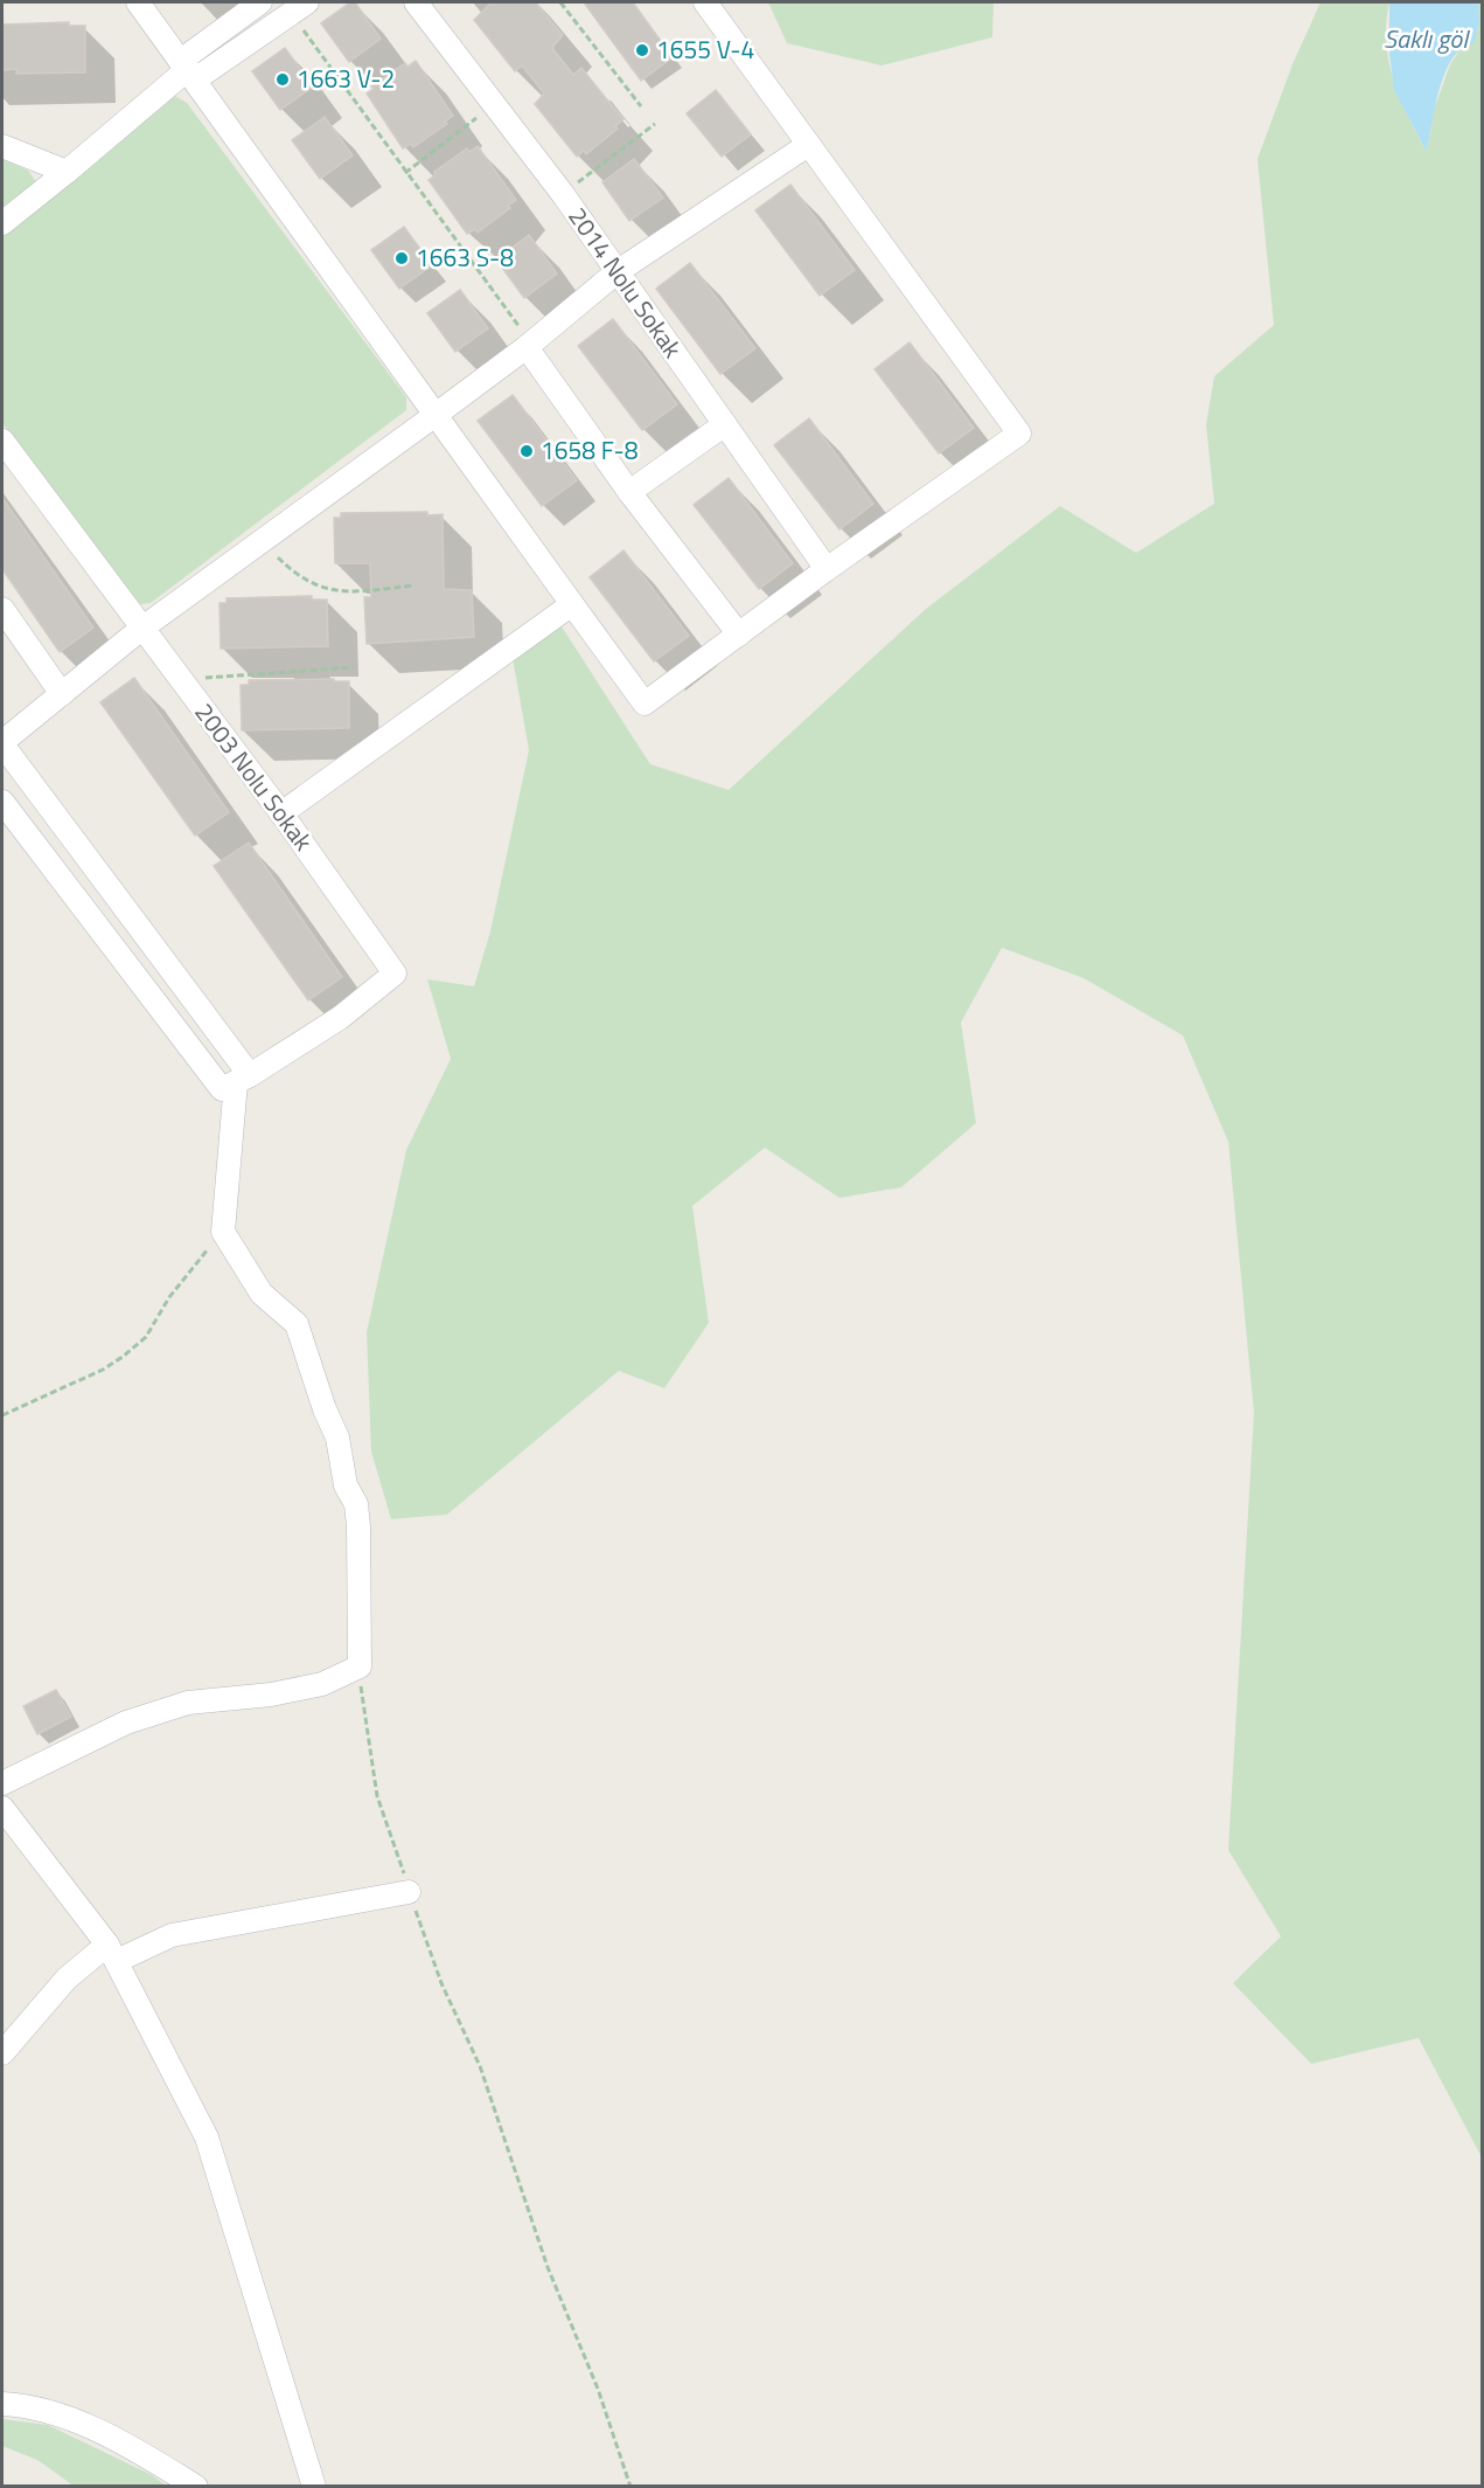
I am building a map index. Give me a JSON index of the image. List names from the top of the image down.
{
  "streets": {
    "street": ["2014 Nolu Sokak", "2003 Nolu Sokak"]
  },
  "water": ["Saklı göl"],
  "places": [
    "1655 V-4",
    "1663 V-2",
    "1663 S-8",
    "1658 F-8"
  ]
}
